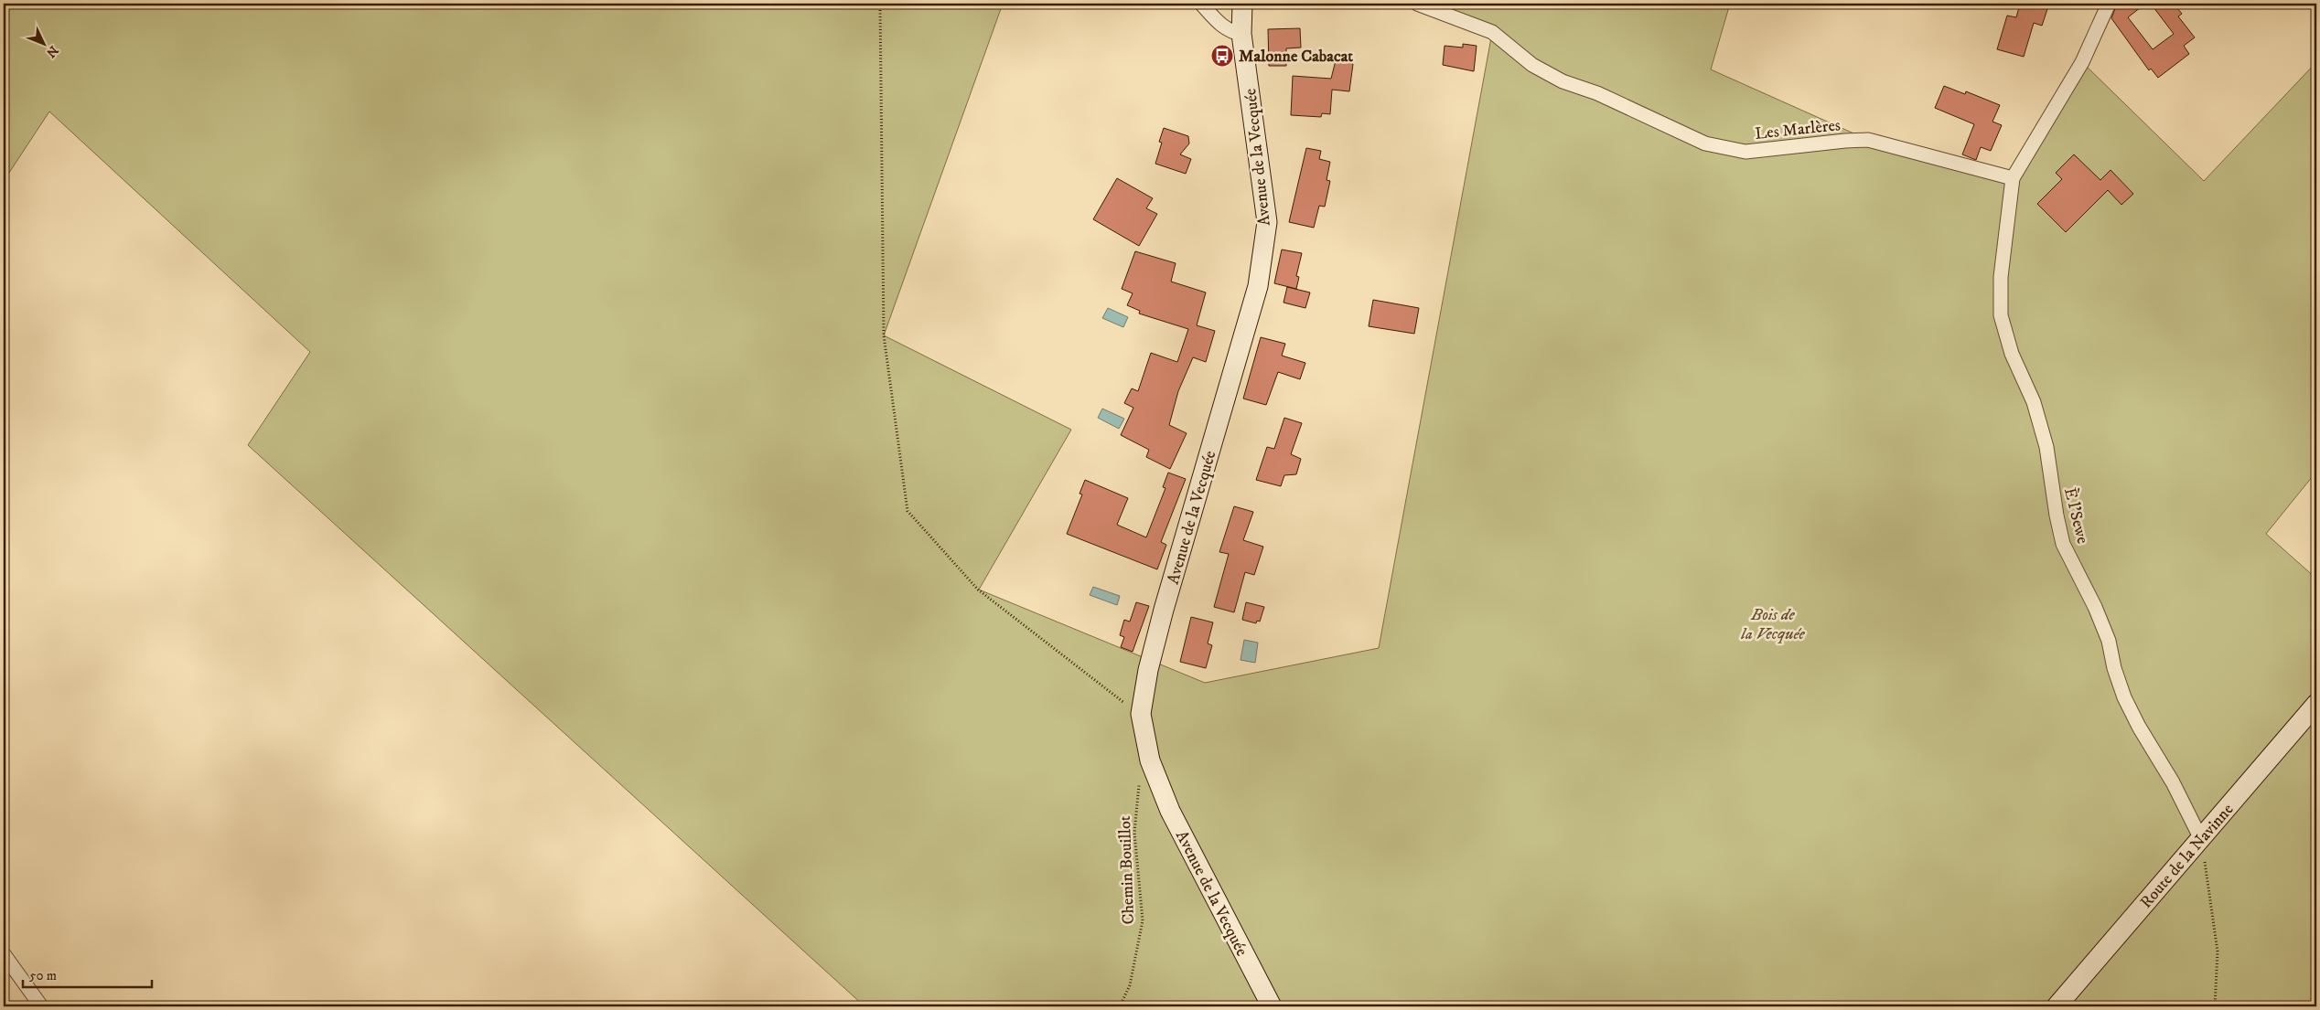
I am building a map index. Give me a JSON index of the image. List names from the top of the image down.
{
  "streets": {
    "main road": ["Avenue de la Vecquée", "Route de la Navinne"],
    "street": ["Les Marlères", "È l'Sewe"],
    "path": ["Chemin Bouillot"]
  },
  "crossings": [
    ["Les Marlères", "È l'Sewe"],
    ["È l'Sewe", "Route de la Navinne"]
  ],
  "parks": ["Bois de la Vecquée"],
  "places": {
    "bus stop": ["Malonne Cabacat"]
  },
  "scale_bar": "50 m",
  "north": "bottom right"
}
